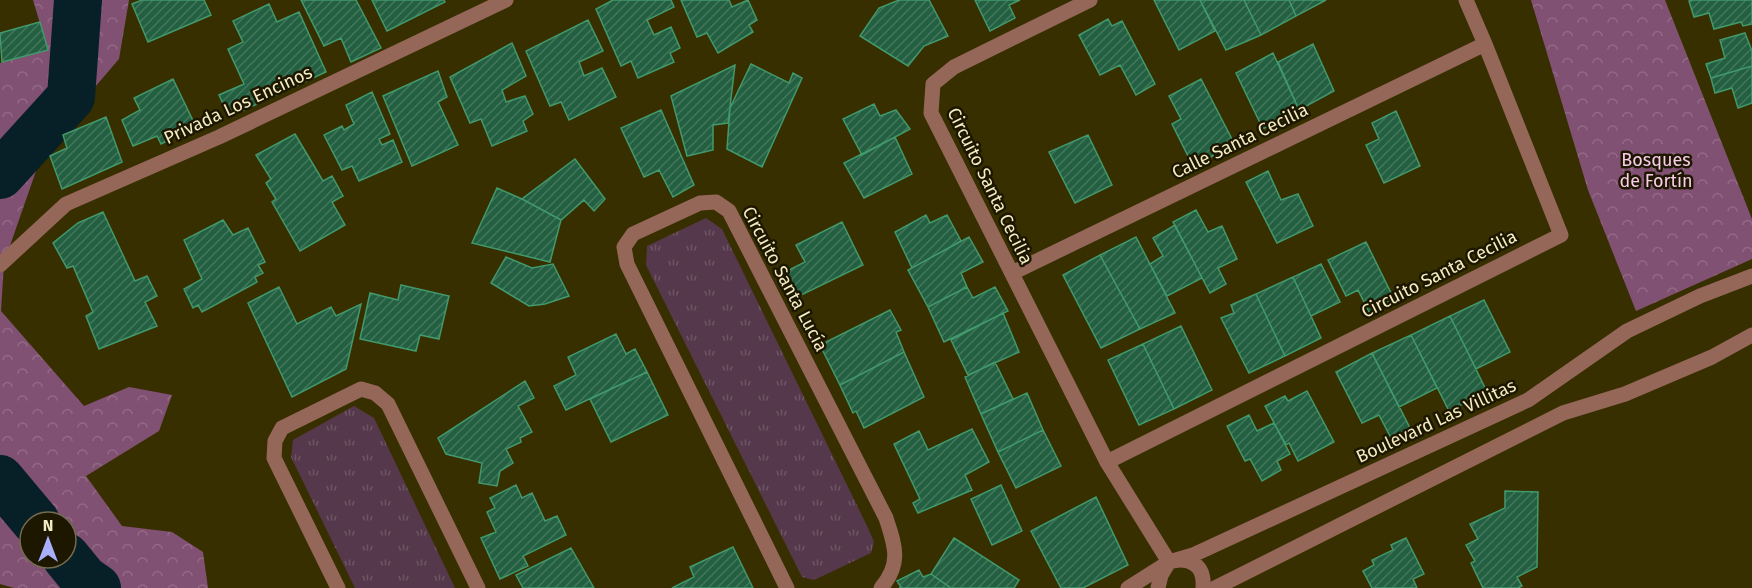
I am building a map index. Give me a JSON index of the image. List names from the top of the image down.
{
  "streets": {
    "street": [
      "Privada Los Encinos",
      "Calle Santa Cecilia",
      "Circuito Santa Cecilia",
      "Circuito Santa Lucía",
      "Boulevard Las Villitas"
    ]
  },
  "crossings": [
    ["Calle Santa Cecilia", "Circuito Santa Cecilia"],
    ["Circuito Santa Cecilia", "Boulevard Las Villitas"]
  ],
  "parks": ["Bosques de Fortín"],
  "north": "top"
}
